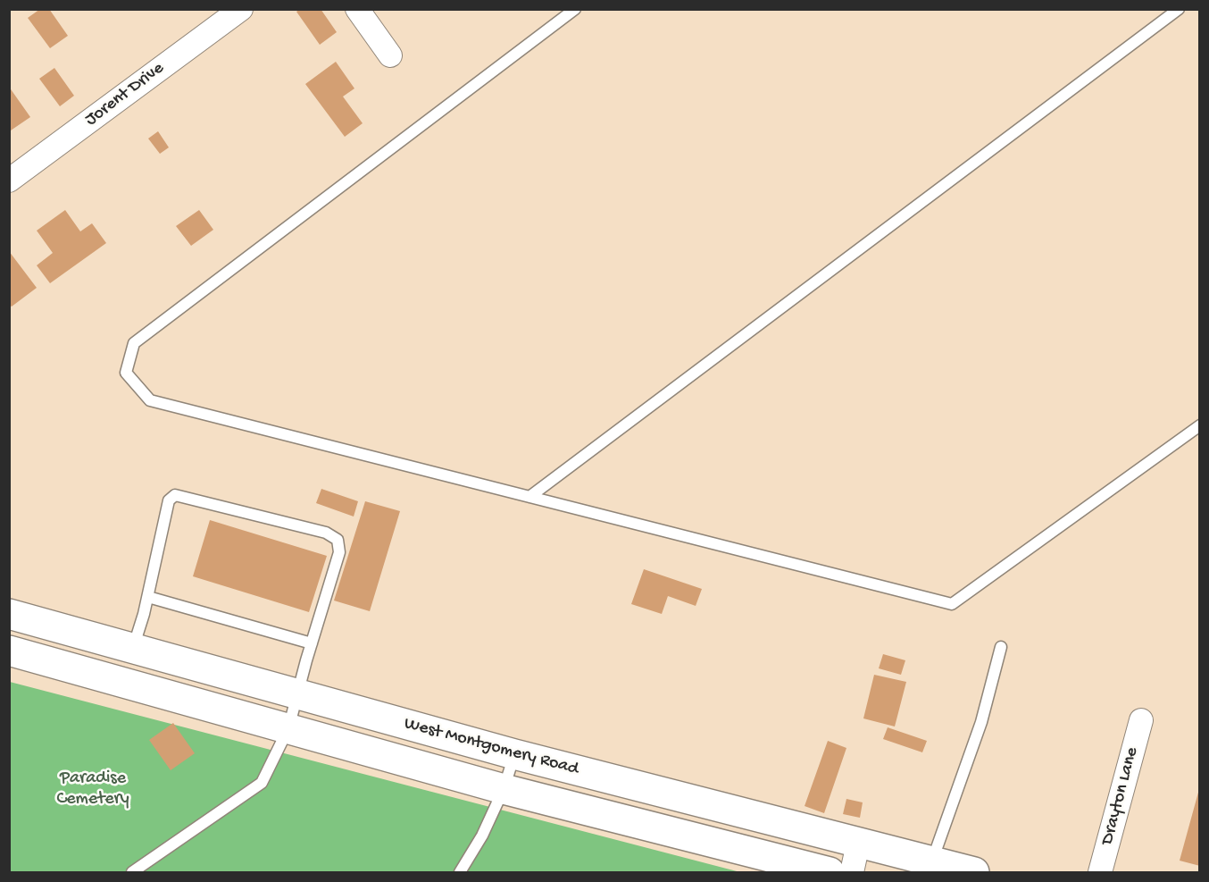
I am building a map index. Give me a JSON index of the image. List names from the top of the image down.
{
  "streets": {
    "main road": ["West Montgomery Road"],
    "street": ["Jorent Drive", "Drayton Lane"]
  },
  "parks": ["Paradise Cemetery"]
}
